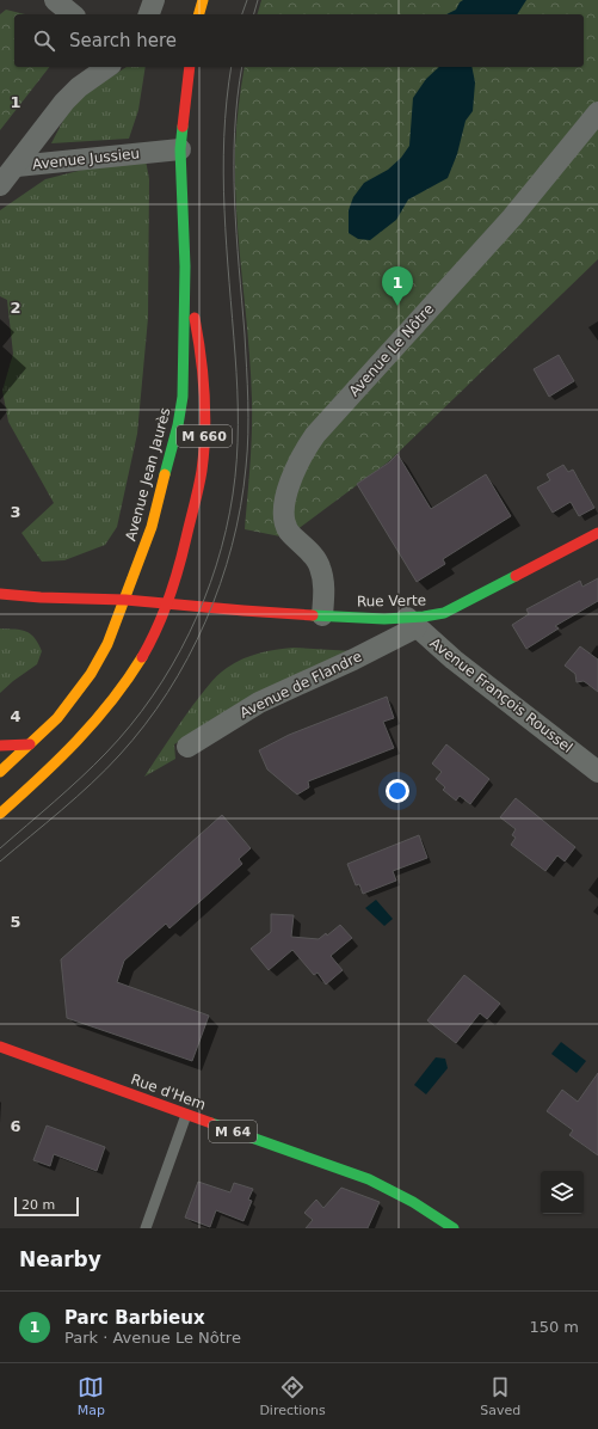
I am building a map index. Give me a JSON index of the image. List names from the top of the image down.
{
  "streets": {
    "main road": [
      "M 660",
      "Avenue Jean Jaurès",
      "Rue Verte",
      "Rue d'Hem",
      "M 64"
    ],
    "street": [
      "Avenue Jussieu",
      "Avenue Le Nôtre",
      "Avenue de Flandre",
      "Avenue François Roussel"
    ]
  },
  "crossings": [
    ["Avenue Jussieu", "Avenue Jean Jaurès"],
    ["Avenue Le Nôtre", "Rue Verte"],
    ["M 660", "Avenue Jean Jaurès"],
    ["M 660", "Rue Verte"],
    ["Avenue Jean Jaurès", "Rue Verte"],
    ["Rue Verte", "Avenue de Flandre"],
    ["Rue Verte", "Avenue François Roussel"],
    ["Avenue de Flandre", "Avenue François Roussel"]
  ],
  "scale_bar": "20 m",
  "page": {
    "search": "Search here",
    "pins": "1",
    "scale": "20 m",
    "heading": "Nearby",
    "list": [
      {
        "mark": "1",
        "name": "Parc Barbieux",
        "note": "Park · Avenue Le Nôtre",
        "value": "150 m"
      }
    ],
    "nav": ["Map", "Directions", "Saved"]
  },
  "grid": {
    "rows": [
      "1",
      "2",
      "3",
      "4",
      "5",
      "6"
    ]
  }
}
